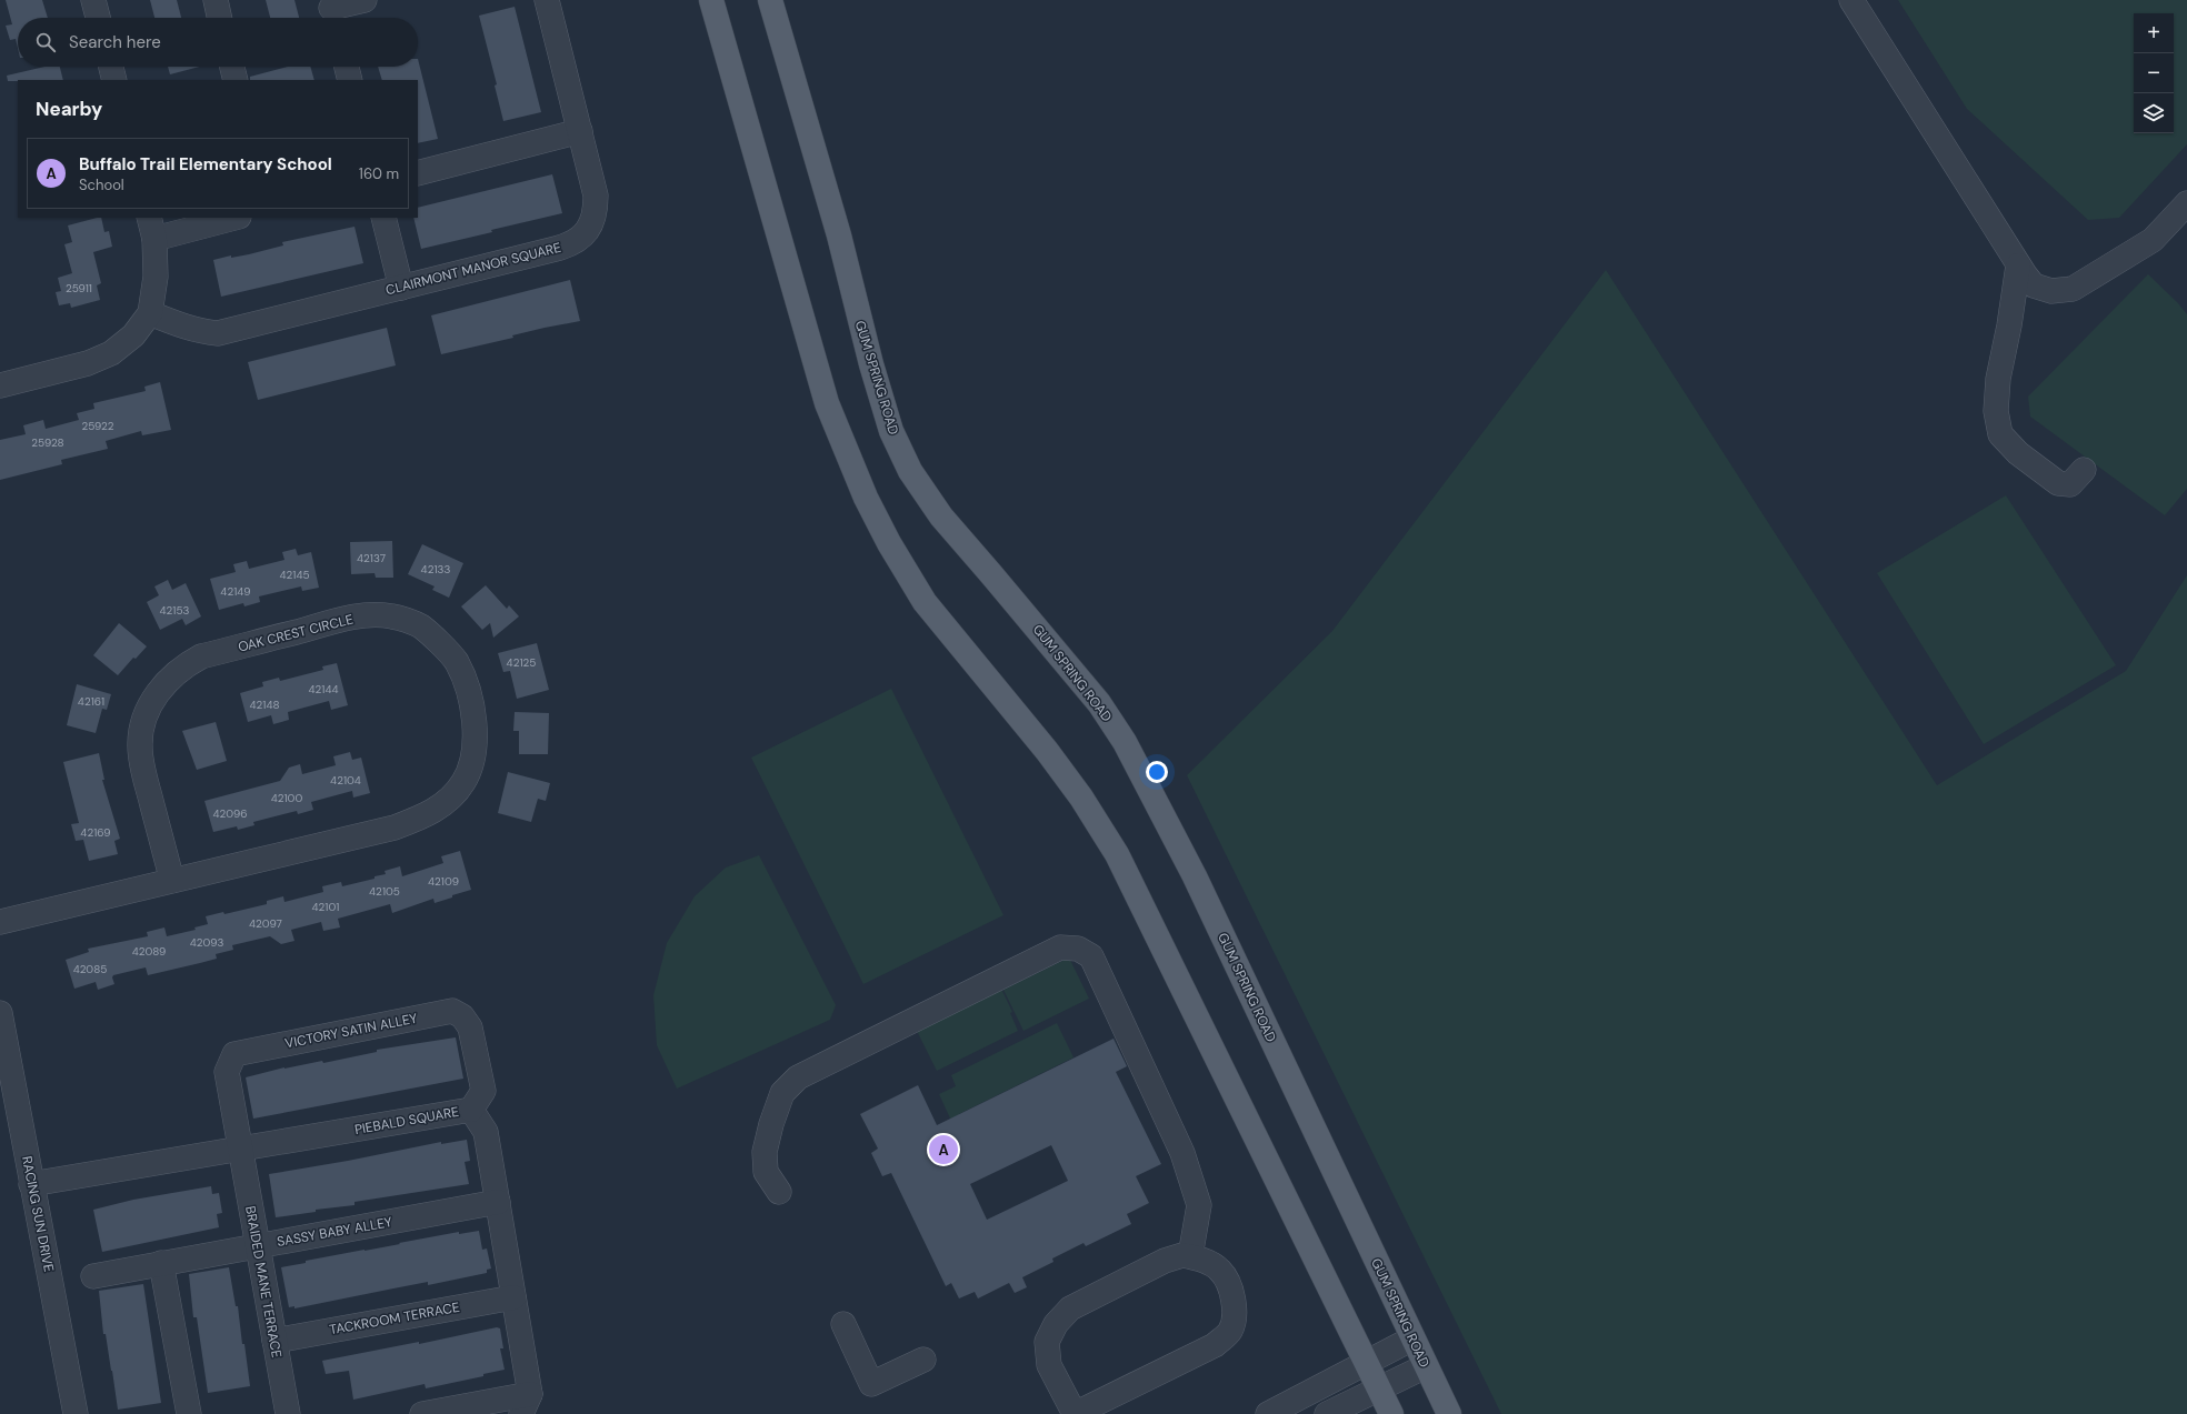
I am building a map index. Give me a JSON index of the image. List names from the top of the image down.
{
  "streets": {
    "main road": ["GUM SPRING ROAD"],
    "street": [
      "CLAIRMONT MANOR SQUARE",
      "OAK CREST CIRCLE",
      "VICTORY SATIN ALLEY",
      "PIEBALD SQUARE",
      "RACING SUN DRIVE",
      "SASSY BABY ALLEY",
      "BRAIDED MANE TERRACE",
      "TACKROOM TERRACE"
    ]
  },
  "crossings": [
    ["VICTORY SATIN ALLEY", "PIEBALD SQUARE"],
    ["VICTORY SATIN ALLEY", "BRAIDED MANE TERRACE"],
    ["PIEBALD SQUARE", "RACING SUN DRIVE"],
    ["PIEBALD SQUARE", "SASSY BABY ALLEY"],
    ["PIEBALD SQUARE", "BRAIDED MANE TERRACE"],
    ["PIEBALD SQUARE", "TACKROOM TERRACE"],
    ["SASSY BABY ALLEY", "BRAIDED MANE TERRACE"],
    ["BRAIDED MANE TERRACE", "TACKROOM TERRACE"]
  ],
  "house_numbers": [
    "25911",
    "25922",
    "25928",
    "42137",
    "42133",
    "42145",
    "42149",
    "42153",
    "42125",
    "42144",
    "42161",
    "42148",
    "42104",
    "42100",
    "42096",
    "42169",
    "42109",
    "42105",
    "42101",
    "42097",
    "42093",
    "42089",
    "42085"
  ],
  "page": {
    "map_buttons": ["+", "−"],
    "search": "Search here",
    "heading": "Nearby",
    "list": [
      {
        "mark": "A",
        "name": "Buffalo Trail Elementary School",
        "note": "School",
        "value": "160 m"
      }
    ],
    "pins": "A"
  }
}
